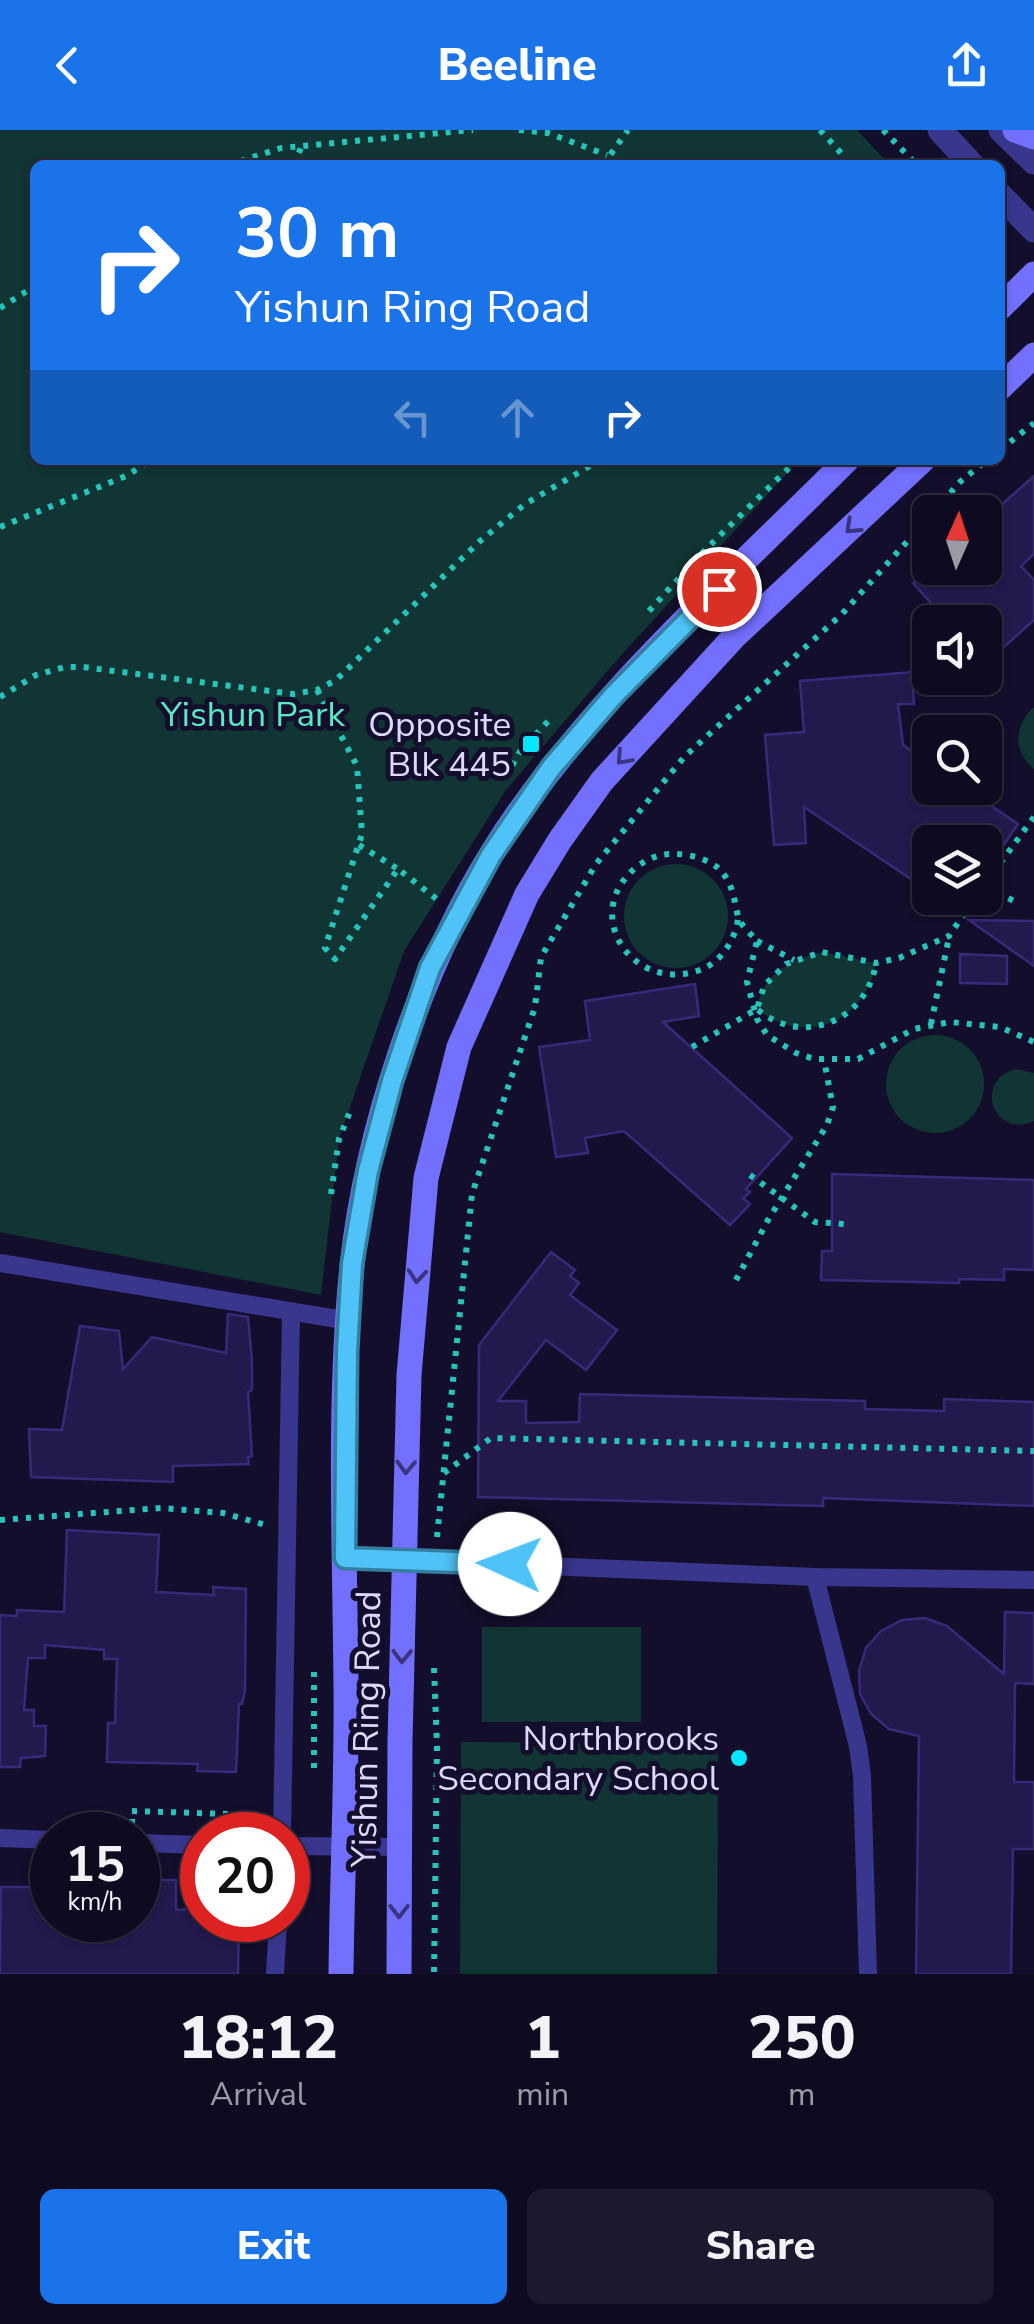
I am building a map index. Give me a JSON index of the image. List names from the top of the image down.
{
  "streets": {
    "main road": ["Yishun Ring Road"]
  },
  "parks": ["Yishun Park"],
  "places": {
    "transit": ["Opposite Blk 445"],
    "other": ["Northbrooks Secondary School"]
  },
  "north": "top",
  "page": {
    "header": "Beeline",
    "turn": ["30 m", "Yishun Ring Road"],
    "speed": "15 km/h",
    "limit": "20",
    "eta": [
      "18:12",
      "Arrival",
      "1",
      "min",
      "250",
      "m"
    ],
    "buttons": ["Exit", "Share"]
  }
}
